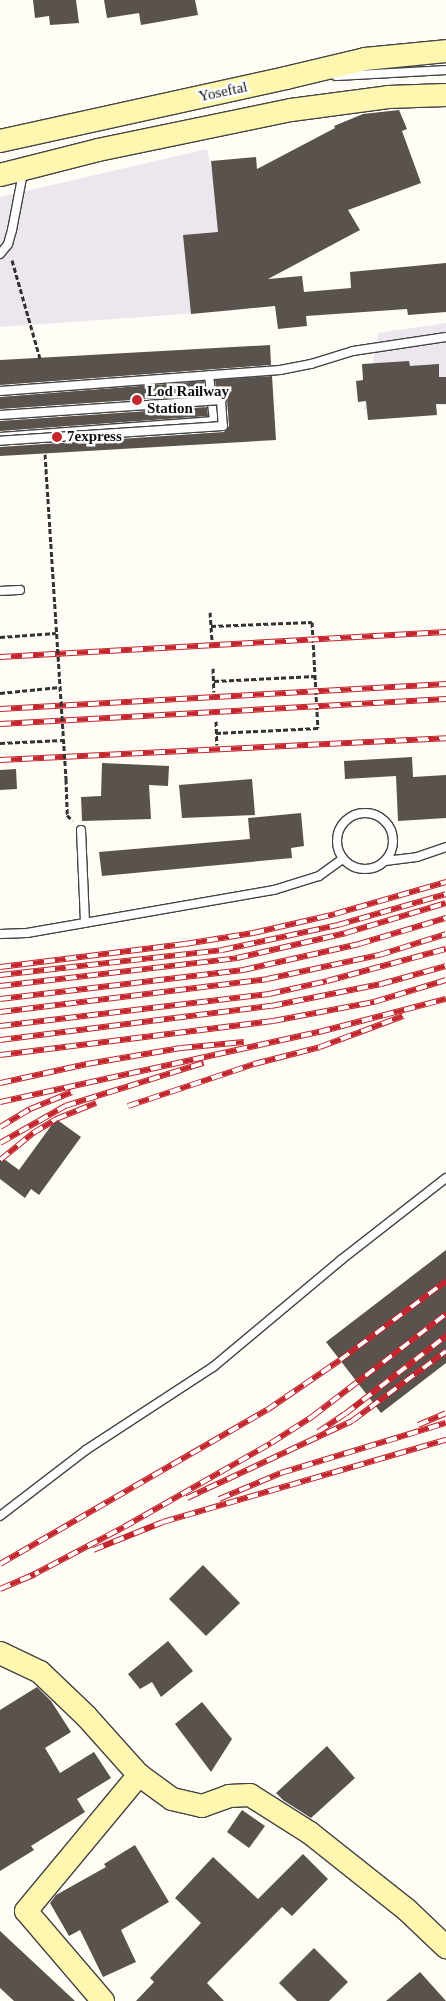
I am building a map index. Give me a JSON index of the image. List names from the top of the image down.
{
  "streets": {
    "main road": ["Yoseftal"]
  },
  "places": ["Lod Railway Station", "7express"]
}
